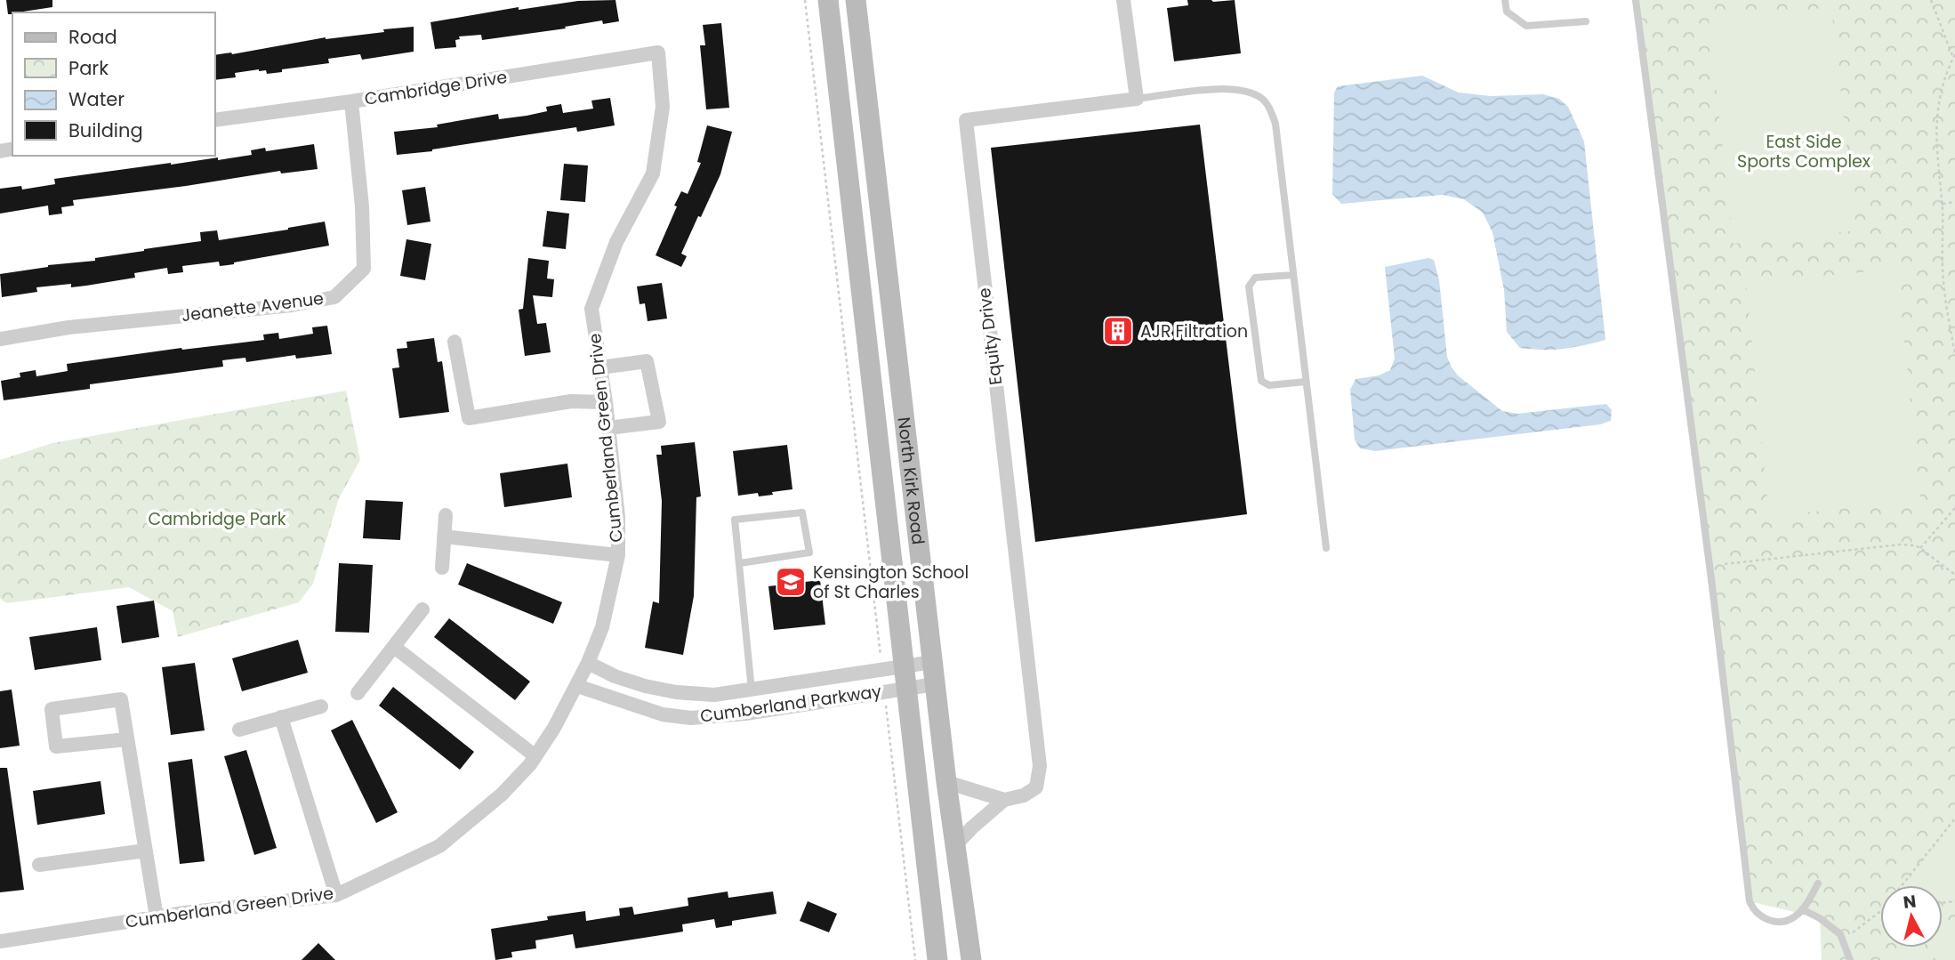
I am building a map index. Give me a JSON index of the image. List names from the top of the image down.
{
  "streets": {
    "main road": ["North Kirk Road"],
    "street": [
      "Cambridge Drive",
      "Jeanette Avenue",
      "Equity Drive",
      "Cumberland Green Drive",
      "Cumberland Parkway"
    ]
  },
  "crossings": [
    ["Cambridge Drive", "Jeanette Avenue"],
    ["Cambridge Drive", "Cumberland Green Drive"],
    ["Equity Drive", "North Kirk Road"],
    ["Cumberland Green Drive", "Cumberland Parkway"],
    ["North Kirk Road", "Cumberland Parkway"]
  ],
  "parks": ["East Side Sports Complex", "Cambridge Park"],
  "places": {
    "building": ["AJR Filtration"],
    "school or university": ["Kensington School of St Charles"]
  },
  "legend": [
    "Road",
    "Park",
    "Water",
    "Building"
  ],
  "north": "top"
}
